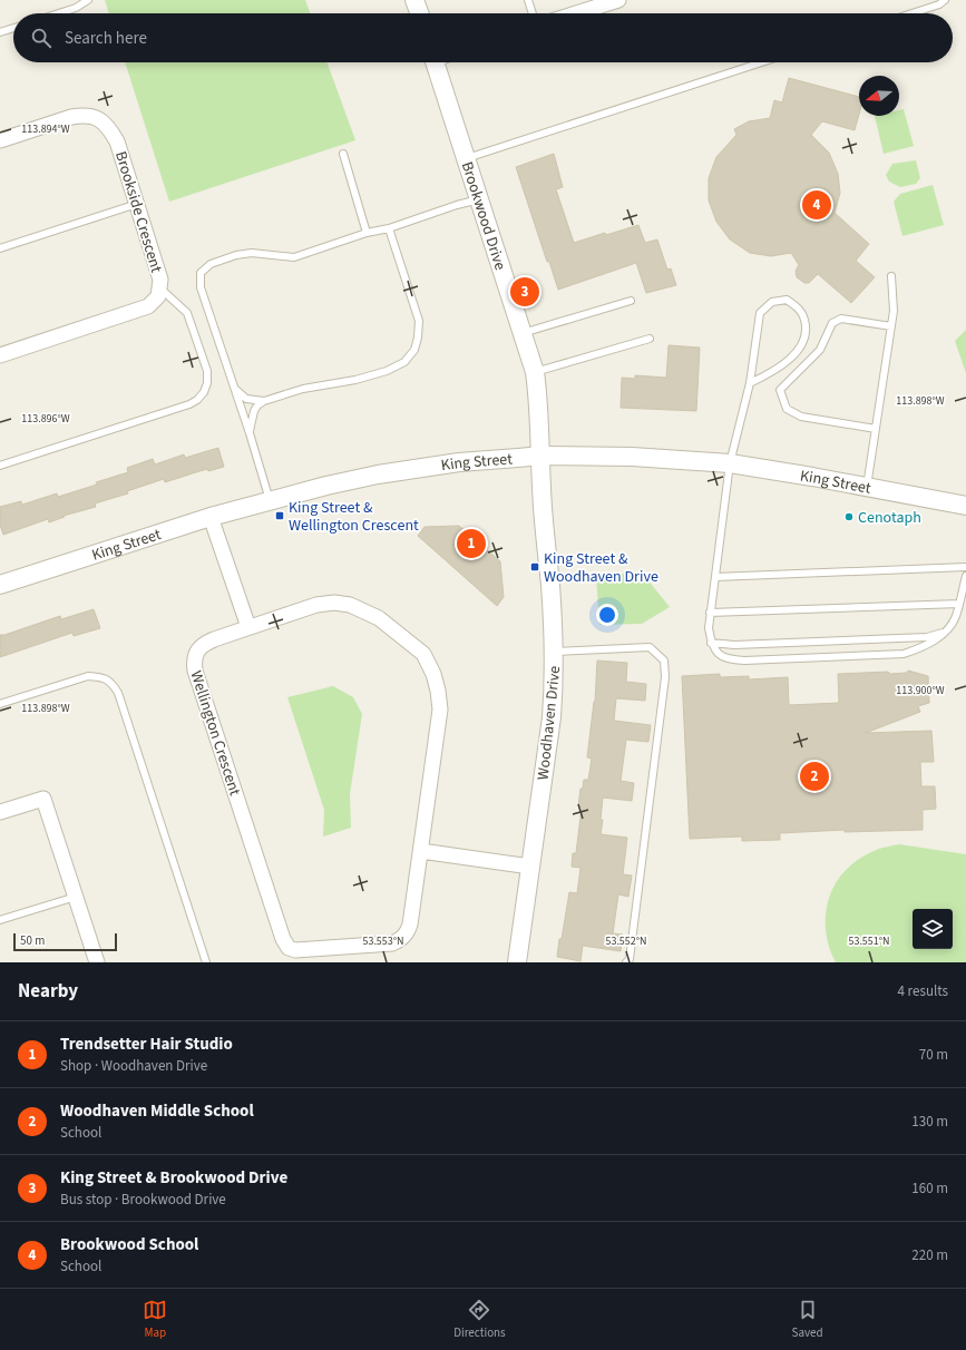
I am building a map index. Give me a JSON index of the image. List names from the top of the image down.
{
  "streets": {
    "street": [
      "Brookside Crescent",
      "Brookwood Drive",
      "King Street",
      "Woodhaven Drive",
      "Wellington Crescent"
    ]
  },
  "crossings": [
    ["Brookwood Drive", "King Street"],
    ["Brookwood Drive", "Woodhaven Drive"],
    ["King Street", "Woodhaven Drive"]
  ],
  "places": {
    "transit": ["King Street & Wellington Crescent", "King Street & Woodhaven Drive"],
    "other": ["Cenotaph"]
  },
  "scale_bar": "50 m",
  "north": "left",
  "page": {
    "search": "Search here",
    "pins": [
      "4",
      "3",
      "1",
      "2"
    ],
    "scale": "50 m",
    "heading": ["Nearby", "4 results"],
    "list": [
      {
        "mark": "1",
        "name": "Trendsetter Hair Studio",
        "note": "Shop · Woodhaven Drive",
        "value": "70 m"
      },
      {
        "mark": "2",
        "name": "Woodhaven Middle School",
        "note": "School",
        "value": "130 m"
      },
      {
        "mark": "3",
        "name": "King Street & Brookwood Drive",
        "note": "Bus stop · Brookwood Drive",
        "value": "160 m"
      },
      {
        "mark": "4",
        "name": "Brookwood School",
        "note": "School",
        "value": "220 m"
      }
    ],
    "nav": ["Map", "Directions", "Saved"]
  },
  "coordinates": [
    "113.894°W",
    "113.898°W",
    "113.896°W",
    "113.900°W",
    "53.553°N",
    "53.552°N",
    "53.551°N"
  ]
}
